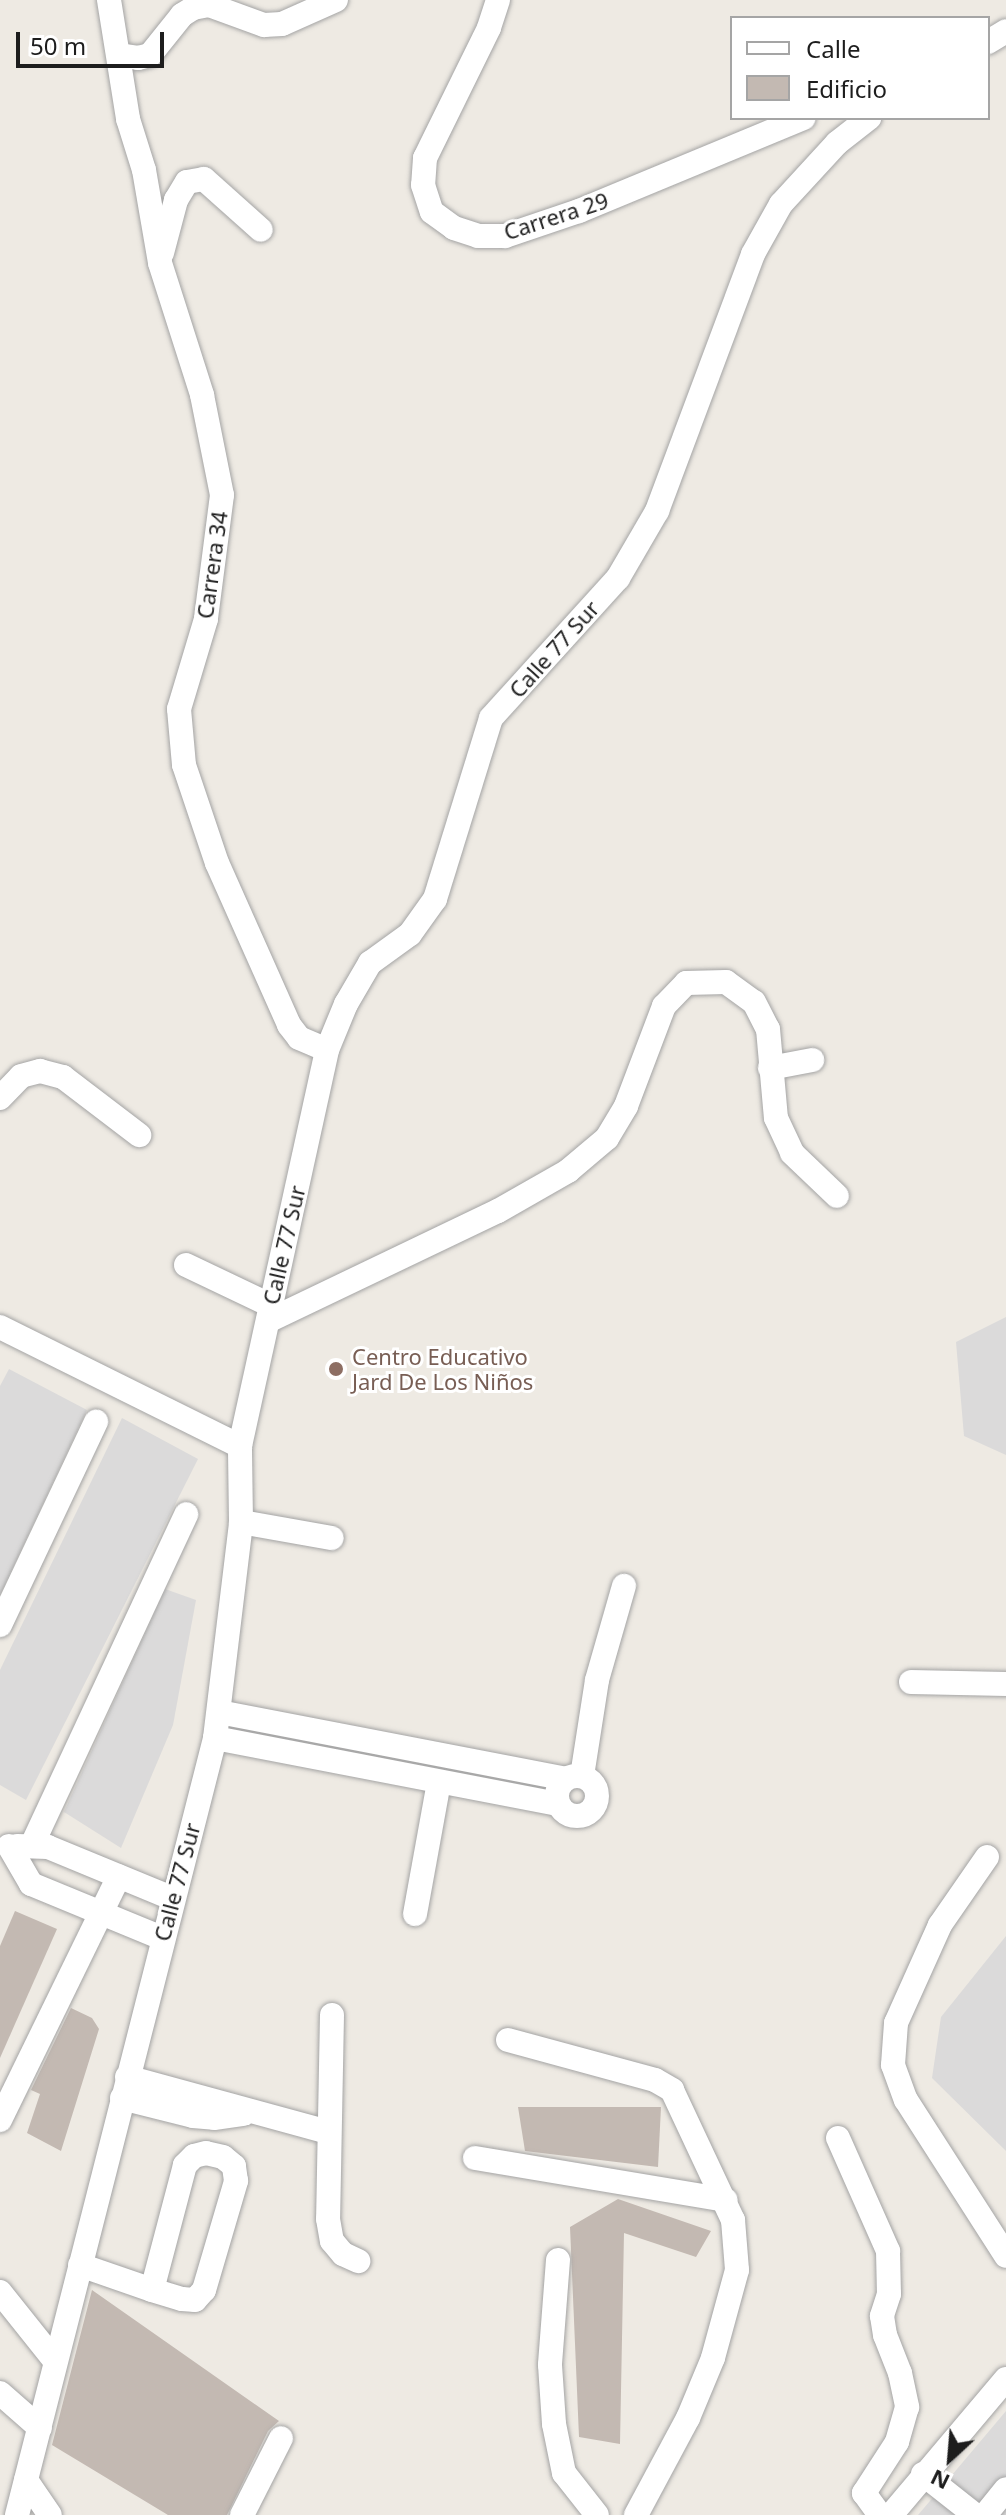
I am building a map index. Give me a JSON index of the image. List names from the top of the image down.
{
  "streets": {
    "street": ["Carrera 29", "Carrera 34", "Calle 77 Sur"]
  },
  "crossings": [
    ["Carrera 34", "Calle 77 Sur"]
  ],
  "places": ["Centro Educativo Jard De Los Niños"],
  "legend": ["Calle", "Edificio"],
  "scale_bar": "50 m",
  "north": "bottom left"
}
